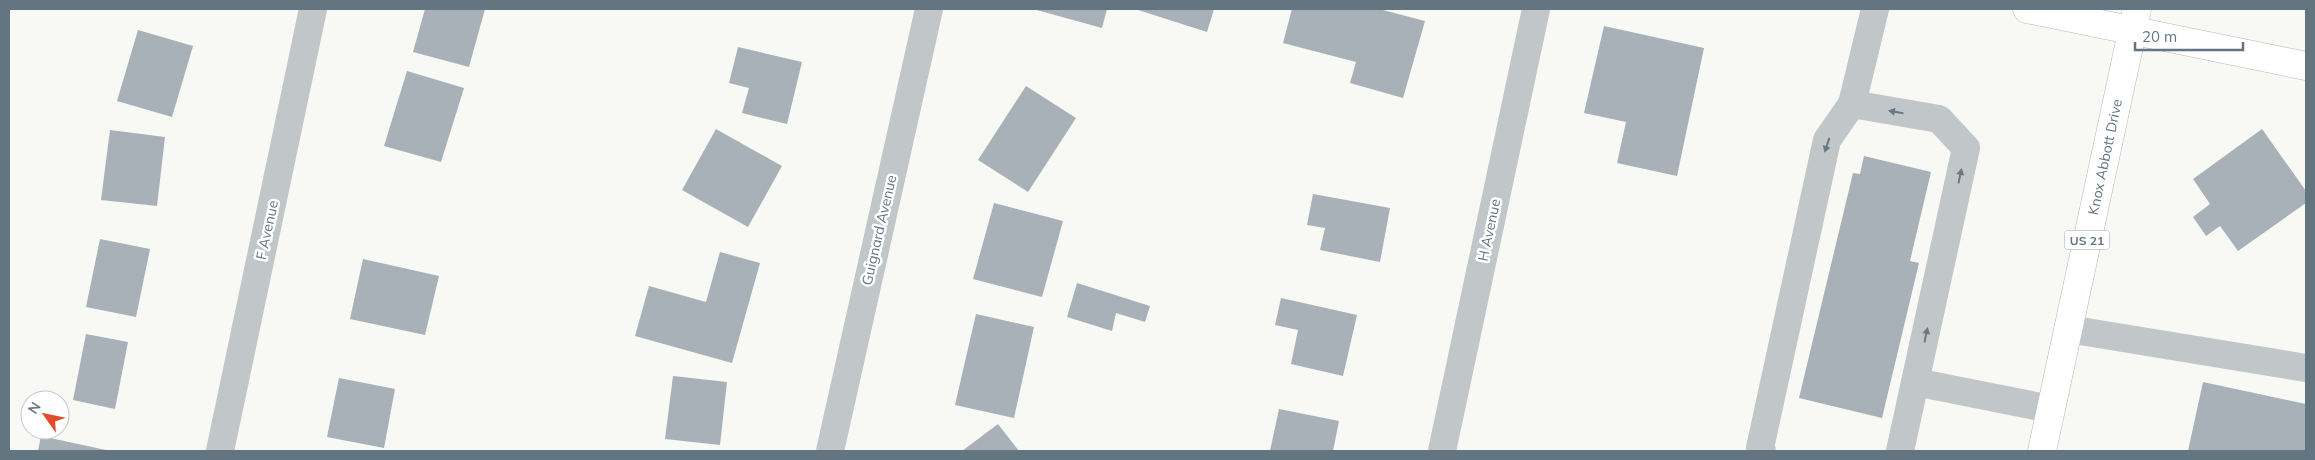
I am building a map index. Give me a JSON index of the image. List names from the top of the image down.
{
  "streets": {
    "main road": ["Knox Abbott Drive", "US 21"],
    "street": ["F Avenue", "Guignard Avenue", "H Avenue"]
  },
  "scale_bar": "20 m",
  "north": "top left"
}
